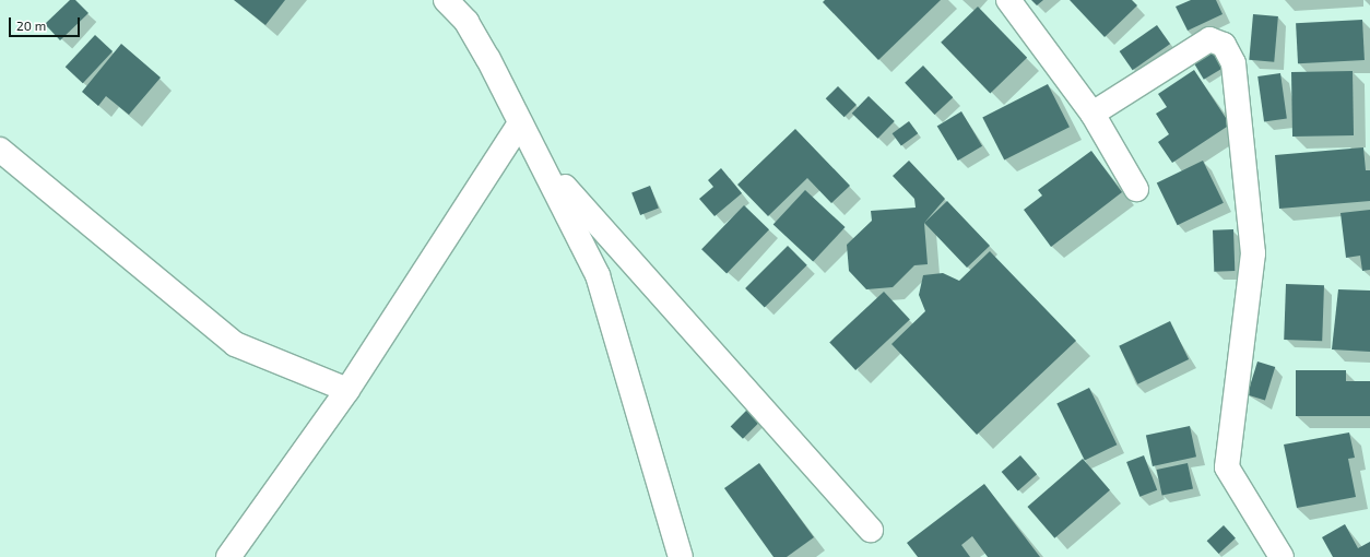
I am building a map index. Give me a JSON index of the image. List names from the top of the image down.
{
  "scale_bar": "20 m"
}
